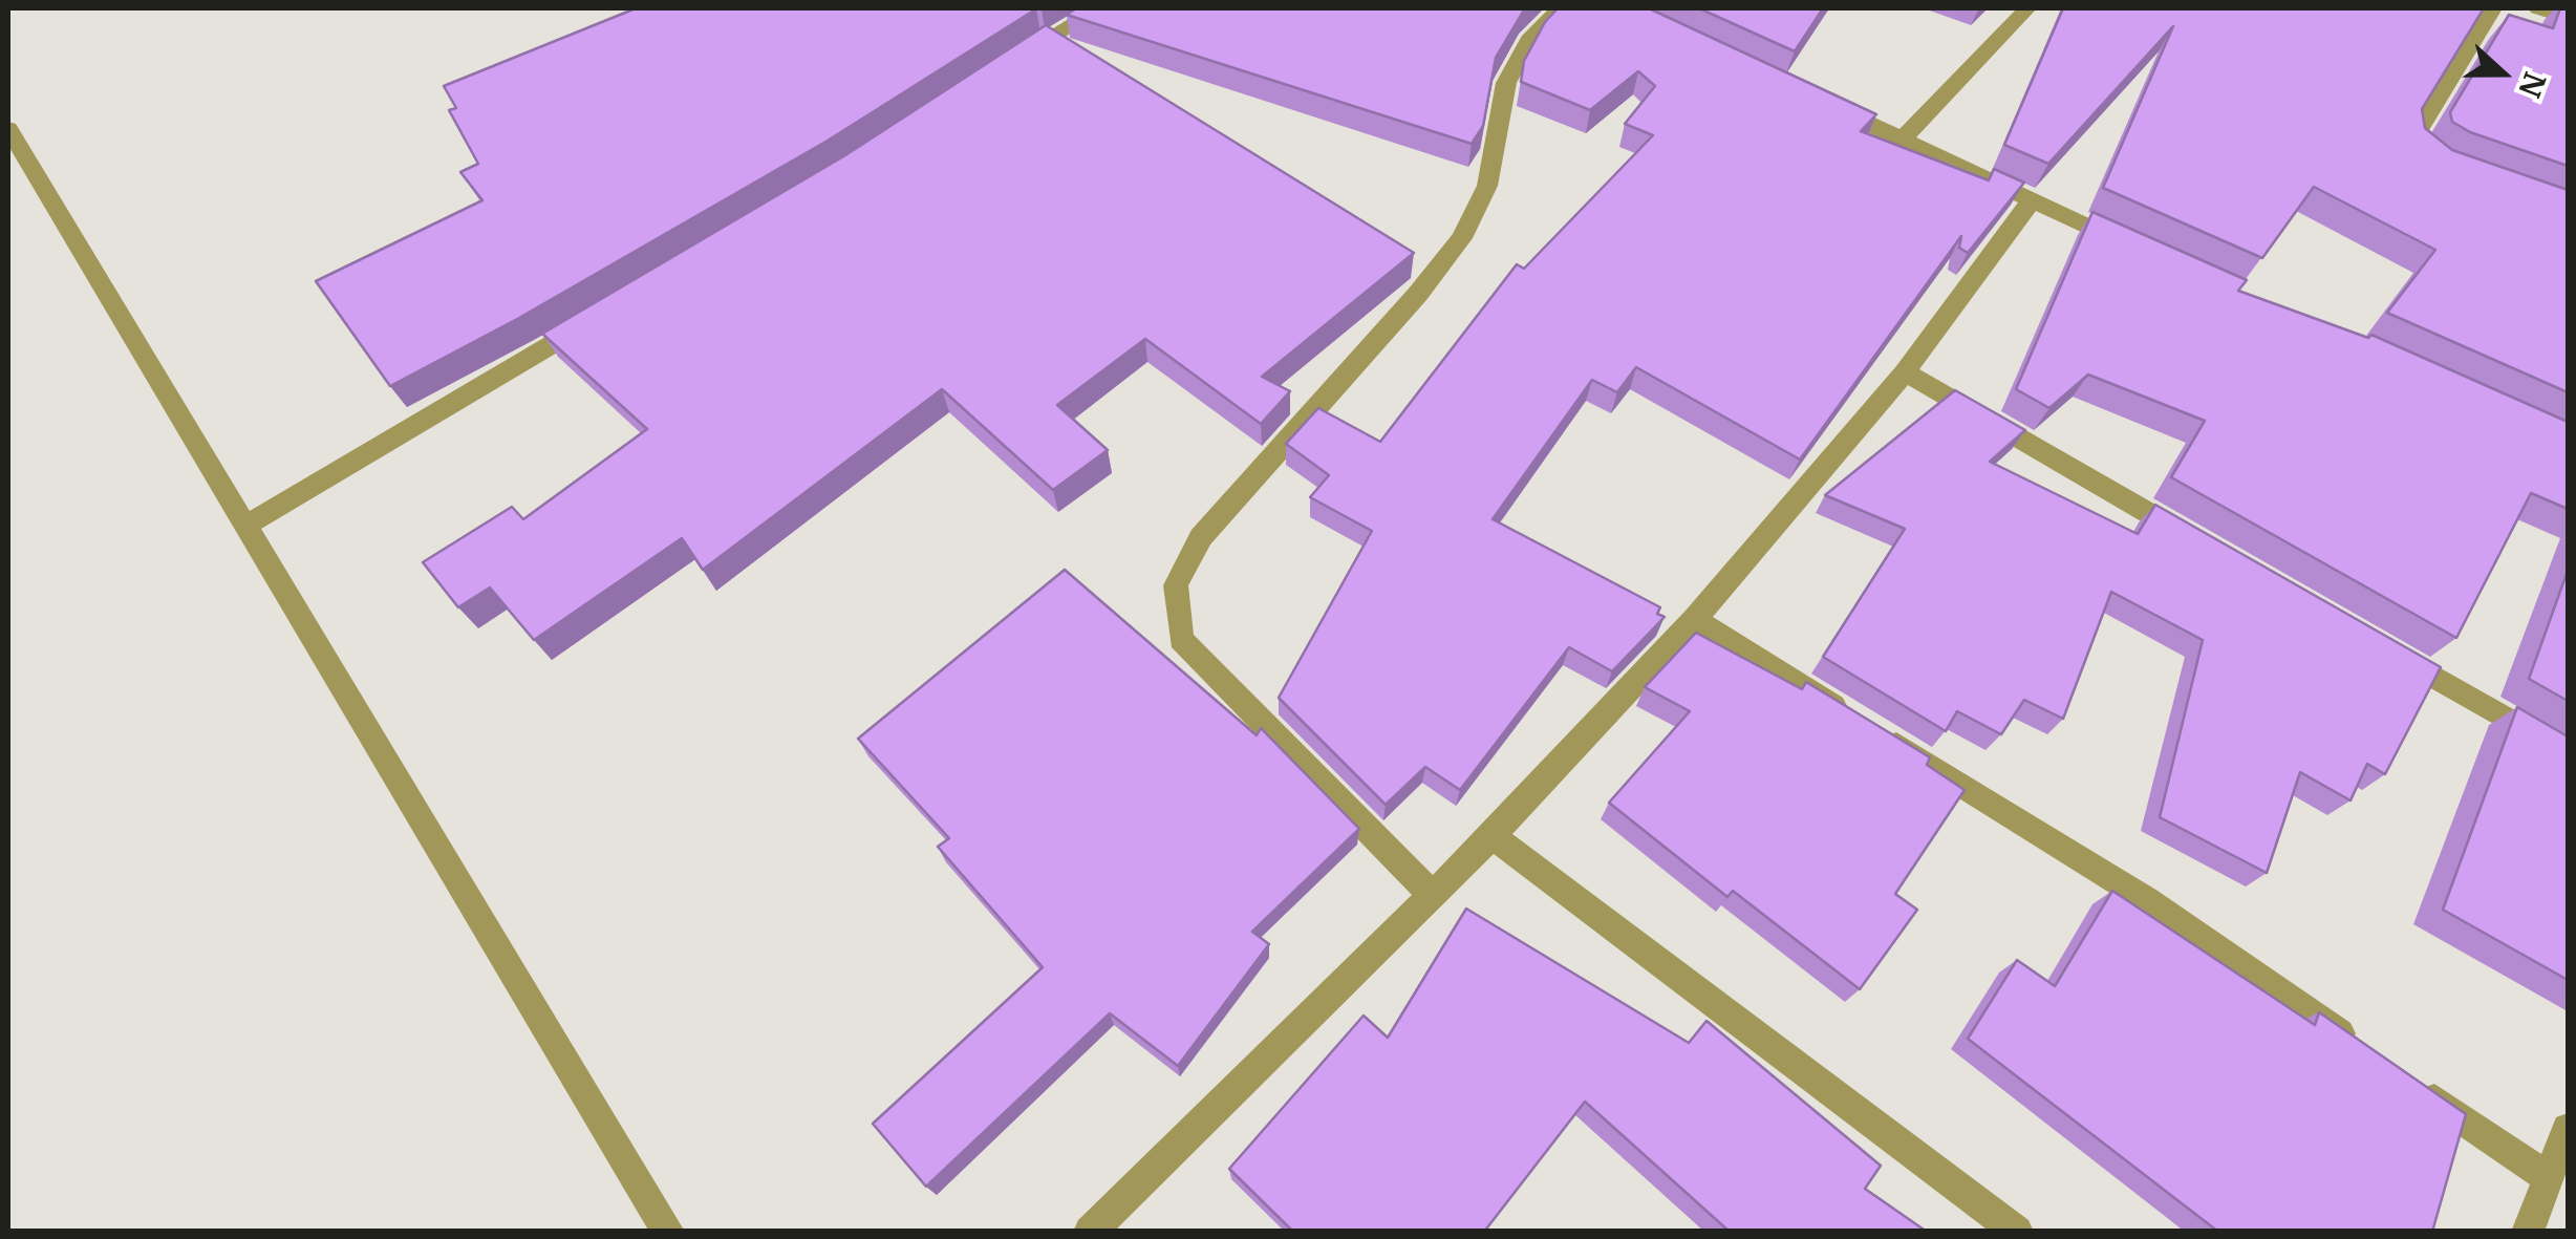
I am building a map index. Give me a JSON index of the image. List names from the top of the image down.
{
  "north": "right"
}
